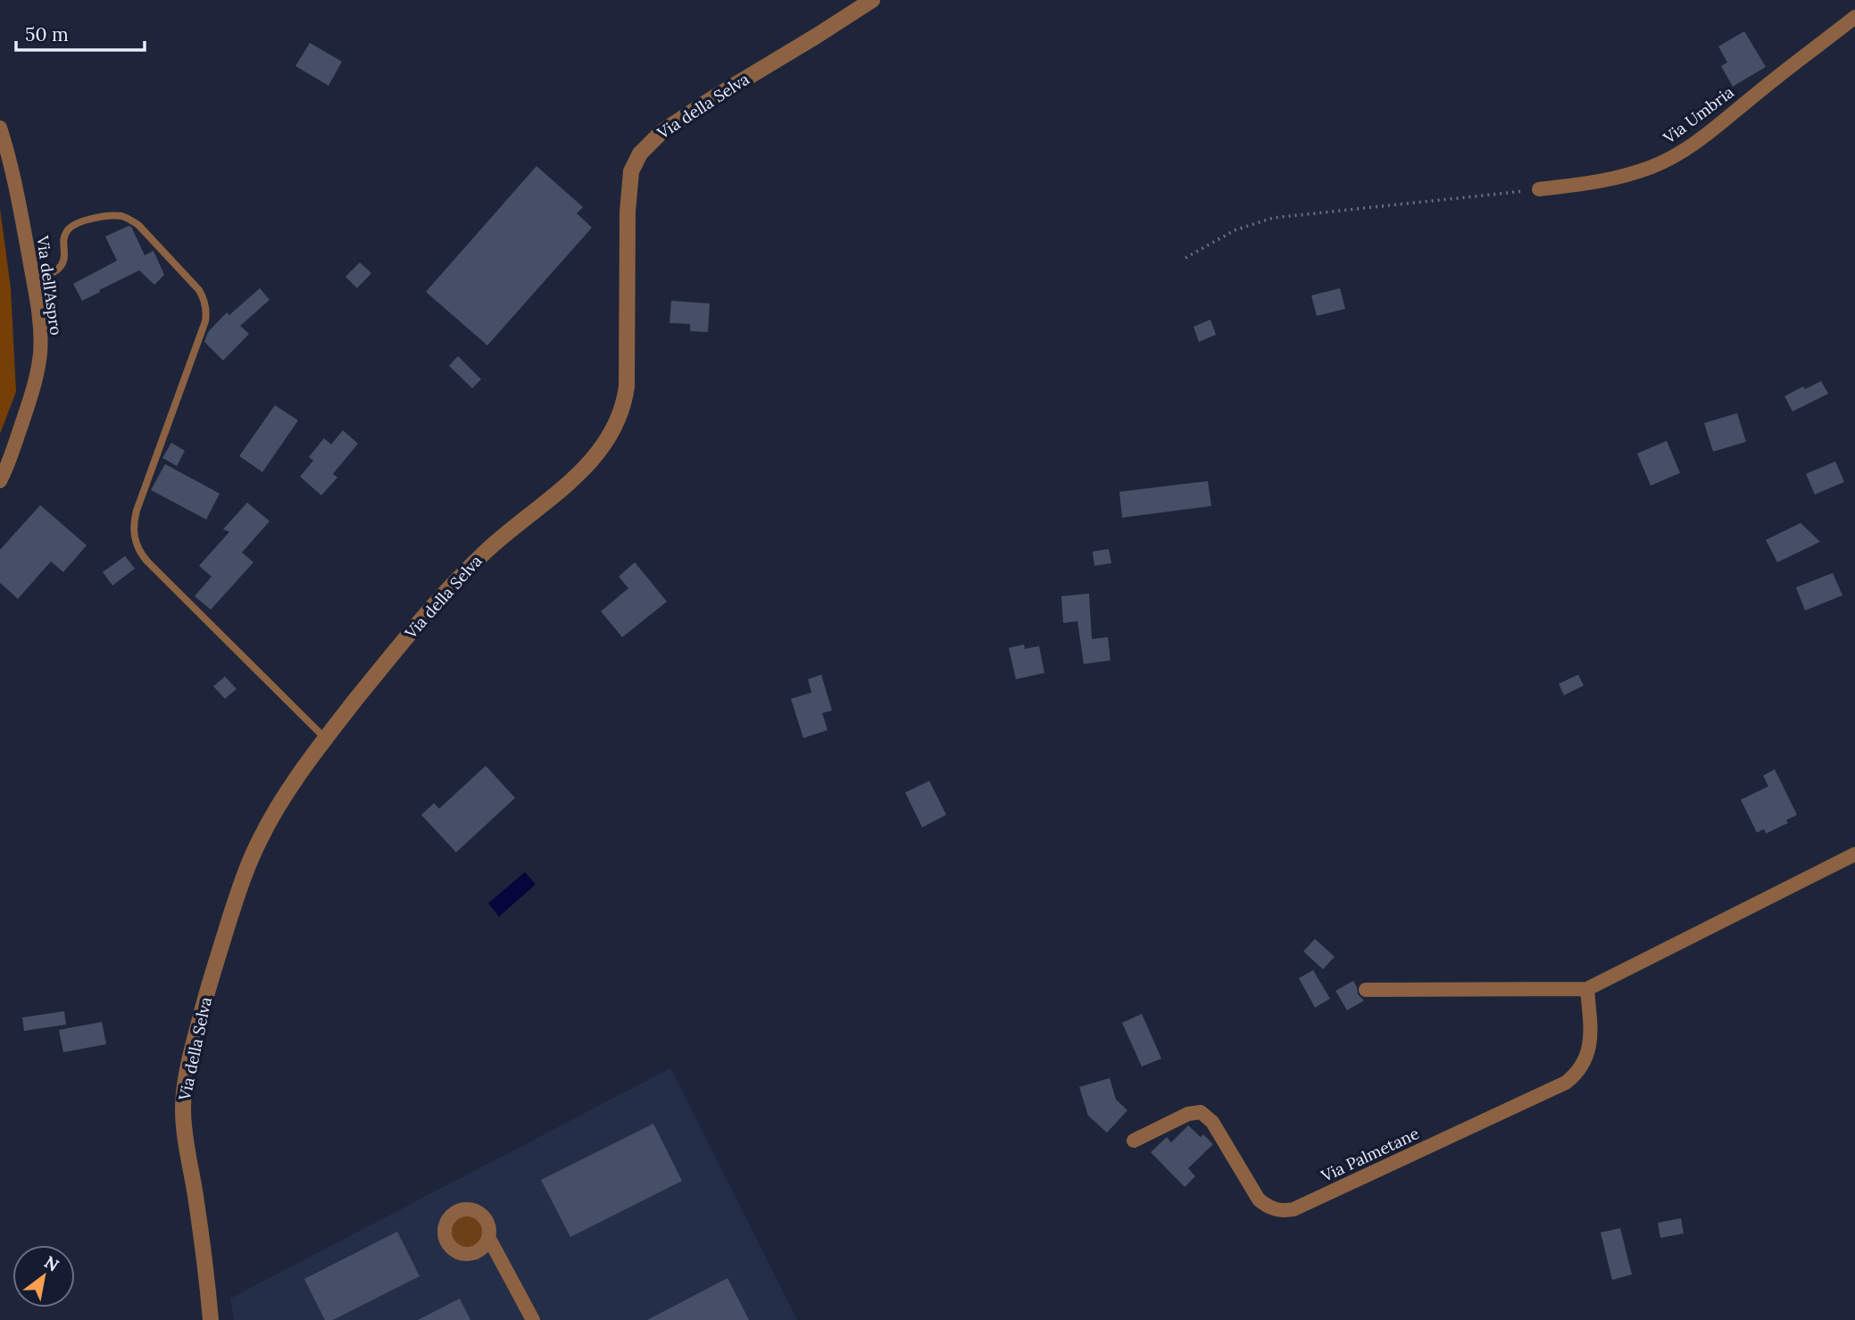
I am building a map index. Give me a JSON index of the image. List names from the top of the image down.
{
  "streets": {
    "street": [
      "Via della Selva",
      "Via Umbria",
      "Via dell'Aspro",
      "Via Palmetane"
    ]
  },
  "scale_bar": "50 m",
  "north": "top right"
}
